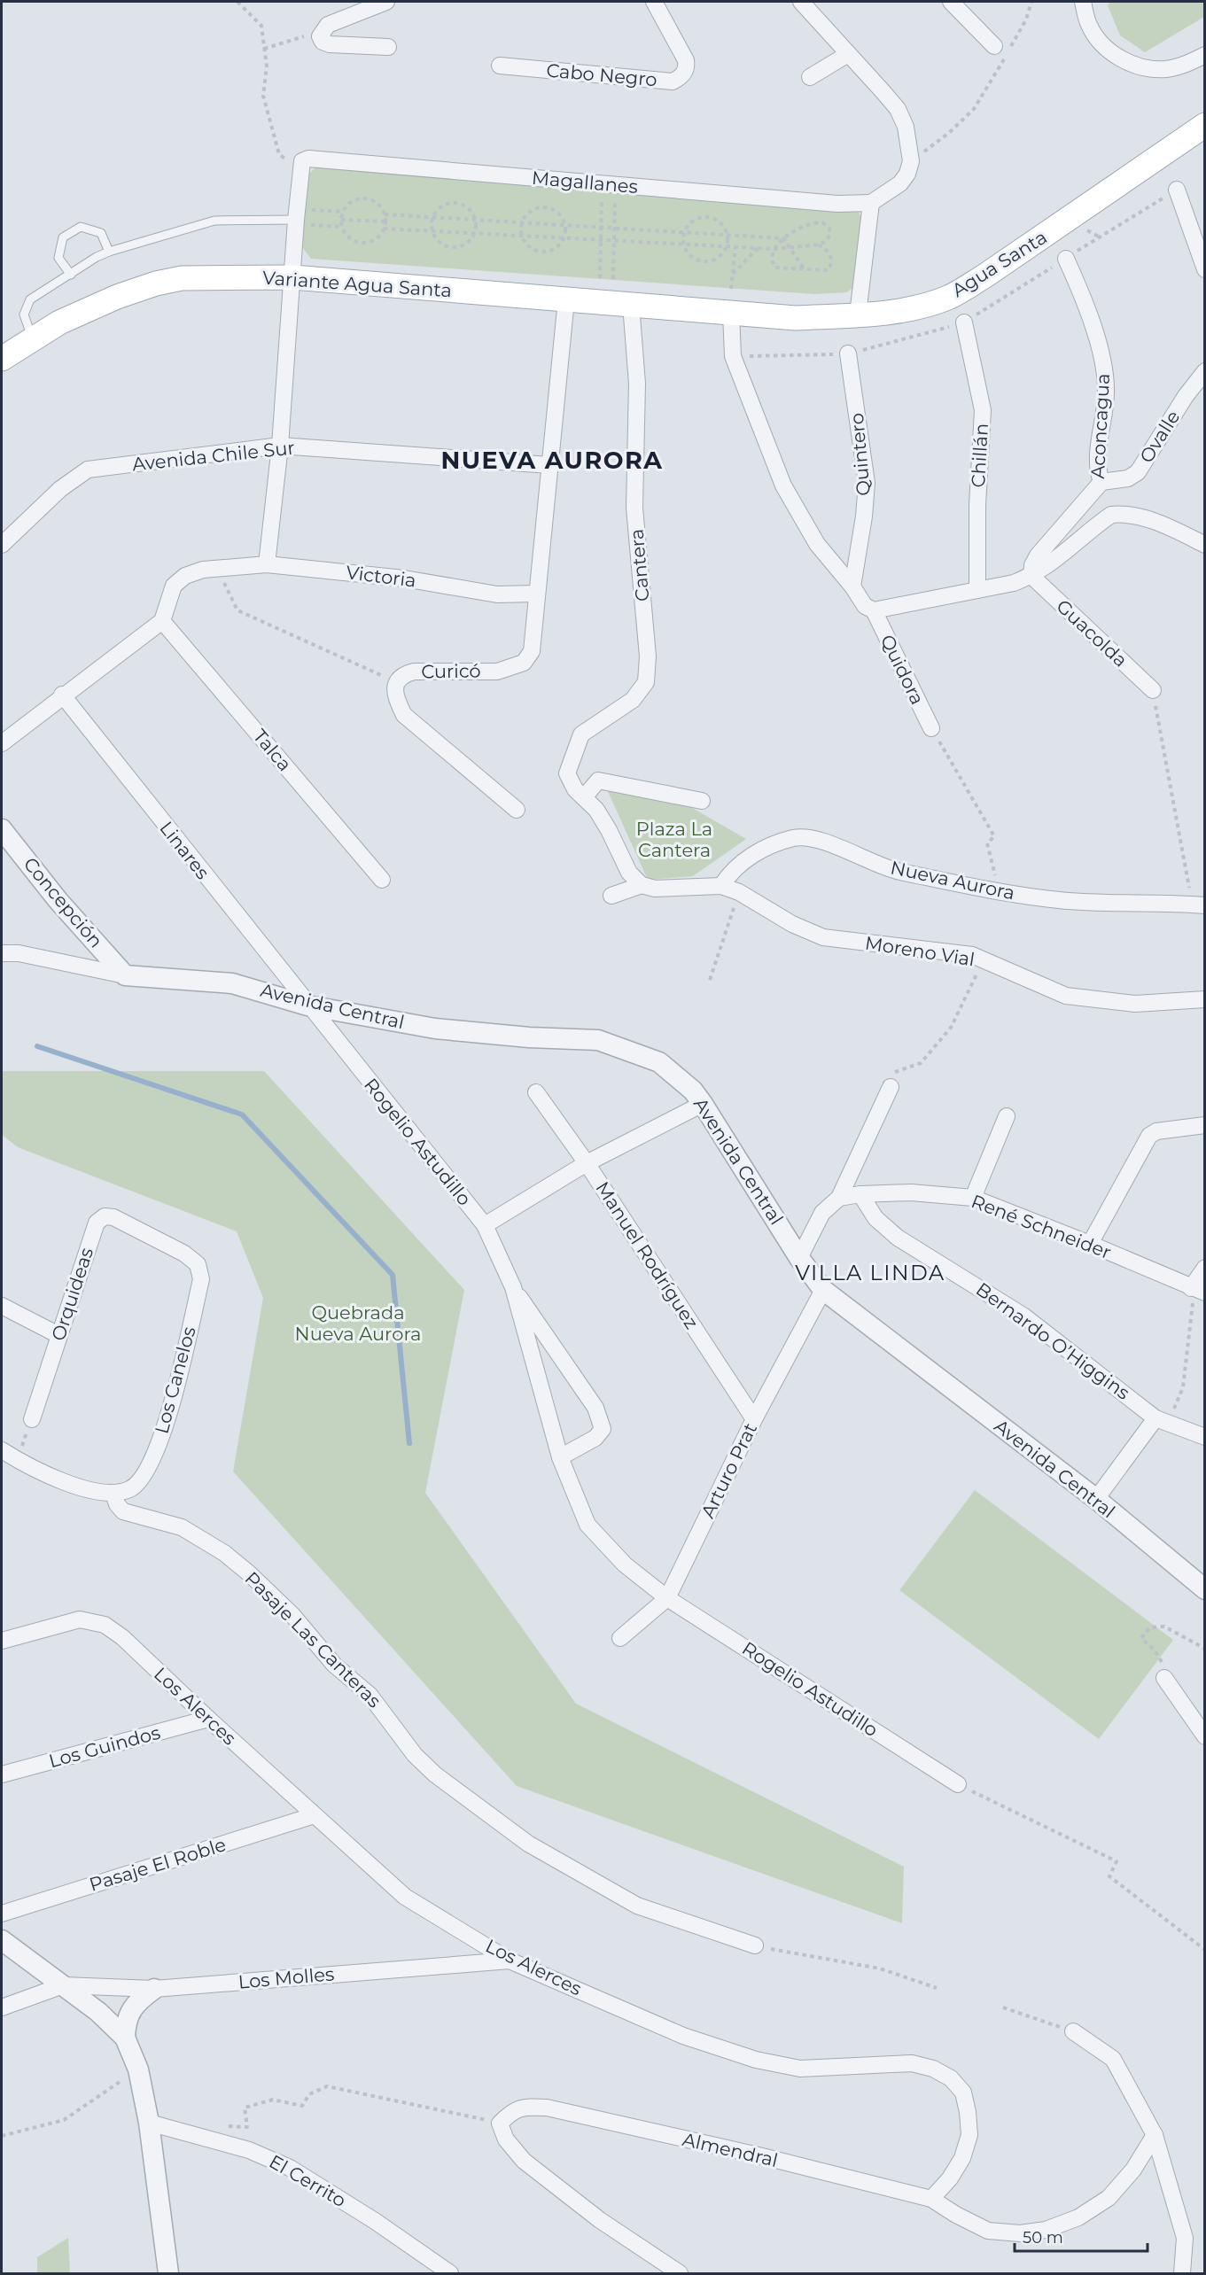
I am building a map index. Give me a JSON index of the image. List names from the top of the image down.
{
  "streets": {
    "main road": ["Agua Santa", "Variante Agua Santa"],
    "street": [
      "Cabo Negro",
      "Magallanes",
      "Aconcagua",
      "Ovalle",
      "Quintero",
      "Chillán",
      "Avenida Chile Sur",
      "Cantera",
      "Victoria",
      "Guacolda",
      "Quidora",
      "Curicó",
      "Talca",
      "Linares",
      "Nueva Aurora",
      "Concepción",
      "Moreno Vial",
      "Avenida Central",
      "Rogelio Astudillo",
      "René Schneider",
      "Manuel Rodríguez",
      "Orquideas",
      "Bernardo O’Higgins",
      "Los Canelos",
      "Arturo Prat",
      "Pasaje Las Canteras",
      "Los Alerces",
      "Los Guindos",
      "Pasaje El Roble",
      "Los Molles",
      "Almendral",
      "El Cerrito"
    ]
  },
  "crossings": [
    ["Agua Santa", "Variante Agua Santa"],
    ["Agua Santa", "Quidora"],
    ["Variante Agua Santa", "Cantera"],
    ["Variante Agua Santa", "Quidora"],
    ["Aconcagua", "Ovalle"],
    ["Aconcagua", "Guacolda"],
    ["Quintero", "Quidora"],
    ["Victoria", "Curicó"],
    ["Victoria", "Talca"],
    ["Linares", "Avenida Central"],
    ["Linares", "Rogelio Astudillo"],
    ["Nueva Aurora", "Moreno Vial"],
    ["Concepción", "Avenida Central"],
    ["Avenida Central", "Rogelio Astudillo"],
    ["Avenida Central", "Arturo Prat"],
    ["Rogelio Astudillo", "Arturo Prat"],
    ["René Schneider", "Bernardo O’Higgins"],
    ["Manuel Rodríguez", "Arturo Prat"],
    ["Orquideas", "Los Canelos"],
    ["Los Canelos", "Pasaje Las Canteras"],
    ["Los Alerces", "Los Guindos"],
    ["Los Alerces", "Pasaje El Roble"],
    ["Los Alerces", "Los Molles"],
    ["Los Alerces", "Almendral"]
  ],
  "districts": ["NUEVA AURORA", "VILLA LINDA"],
  "parks": ["Plaza La Cantera", "Quebrada Nueva Aurora"],
  "scale_bar": "50 m"
}
